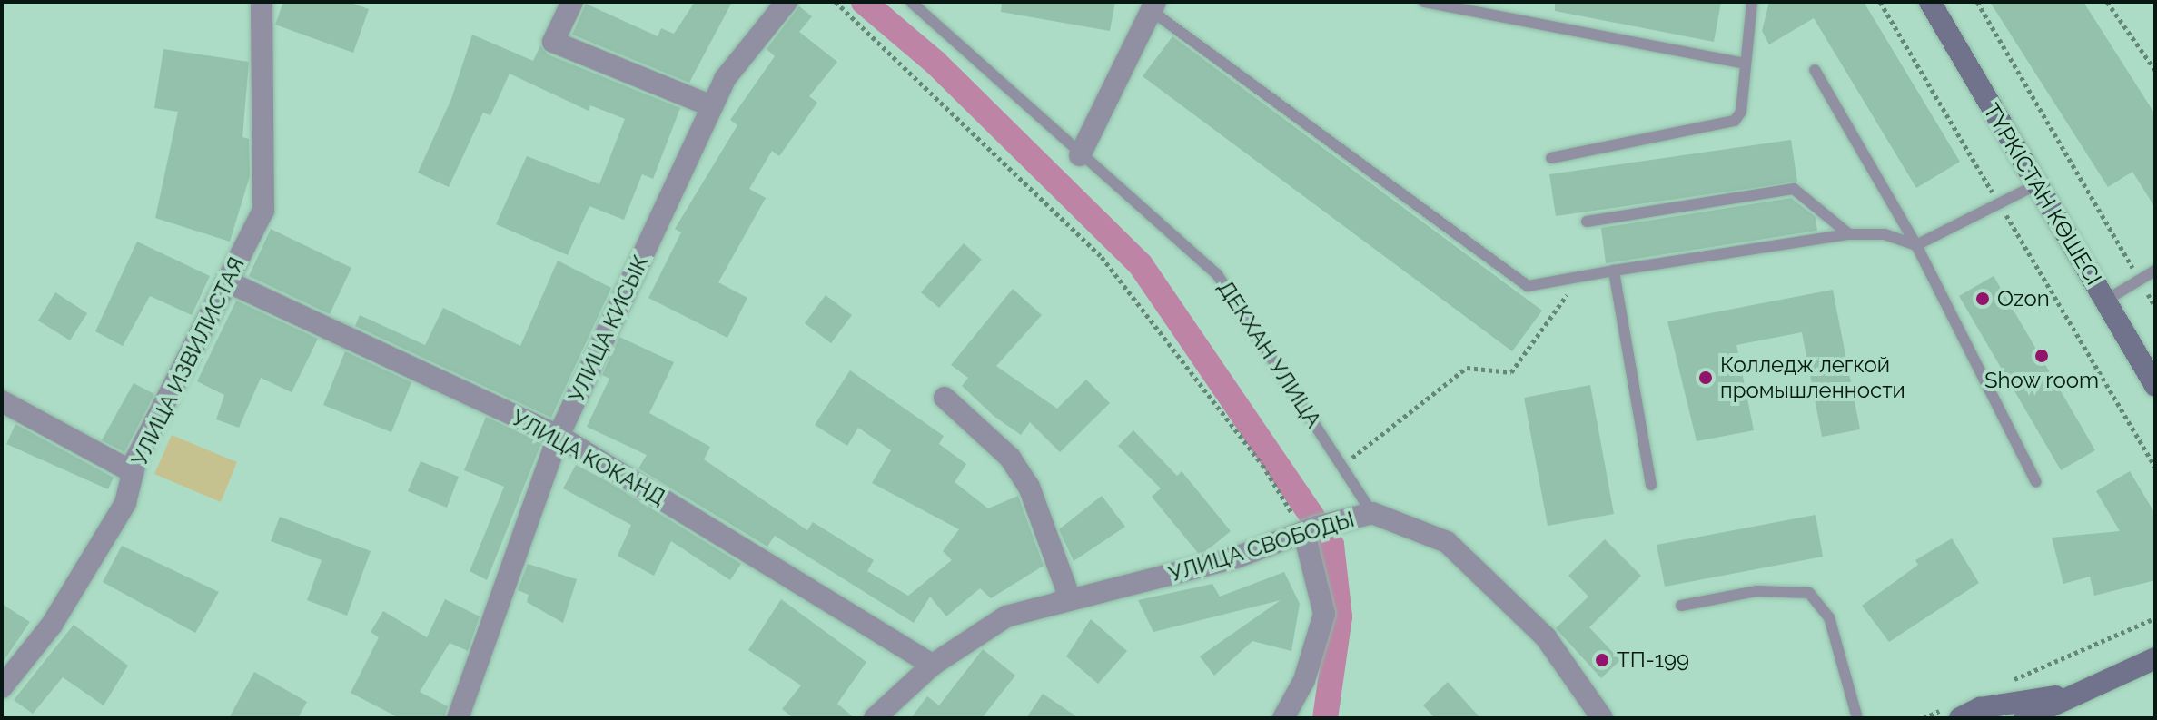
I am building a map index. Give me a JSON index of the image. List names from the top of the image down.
{
  "streets": {
    "main road": ["ТҮРКІСТАН КӨШЕСІ"],
    "street": [
      "УЛИЦА КИСЫК",
      "УЛИЦА ИЗВИЛИСТАЯ",
      "УЛИЦА КОКАНД",
      "УЛИЦА СВОБОДЫ"
    ],
    "lane": ["ДЕКХАН УЛИЦА"]
  },
  "crossings": [
    ["УЛИЦА КИСЫК", "УЛИЦА КОКАНД"],
    ["ДЕКХАН УЛИЦА", "УЛИЦА СВОБОДЫ"],
    ["УЛИЦА ИЗВИЛИСТАЯ", "УЛИЦА КОКАНД"],
    ["УЛИЦА КОКАНД", "УЛИЦА СВОБОДЫ"]
  ],
  "places": [
    "Ozon",
    "Show room",
    "Колледж легкой промышленности",
    "ТП-199"
  ]
}
